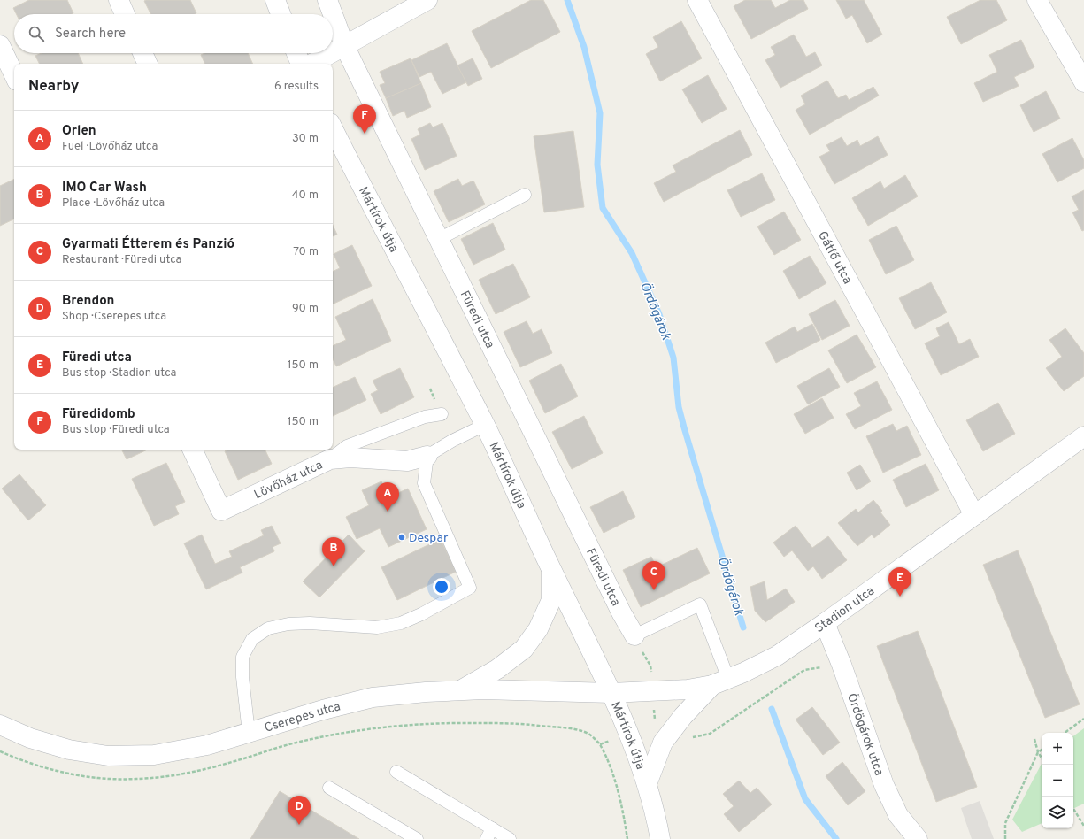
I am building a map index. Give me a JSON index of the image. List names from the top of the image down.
{
  "streets": {
    "street": [
      "Mártírok útja",
      "Gátfő utca",
      "Füredi utca",
      "Lövőház utca",
      "Stadion utca",
      "Cserepes utca",
      "Ördögárok utca"
    ]
  },
  "crossings": [
    ["Mártírok útja", "Stadion utca"],
    ["Mártírok útja", "Cserepes utca"],
    ["Gátfő utca", "Stadion utca"],
    ["Stadion utca", "Cserepes utca"],
    ["Stadion utca", "Ördögárok utca"]
  ],
  "water": ["Ördögárok"],
  "places": ["Despar"],
  "page": {
    "search": "Search here",
    "heading": ["Nearby", "6 results"],
    "pins": [
      "F",
      "A",
      "B",
      "C",
      "E",
      "D"
    ],
    "list": [
      {
        "mark": "A",
        "name": "Orlen",
        "note": "Fuel · Lövőház utca",
        "value": "30 m"
      },
      {
        "mark": "B",
        "name": "IMO Car Wash",
        "note": "Place · Lövőház utca",
        "value": "40 m"
      },
      {
        "mark": "C",
        "name": "Gyarmati Étterem és Panzió",
        "note": "Restaurant · Füredi utca",
        "value": "70 m"
      },
      {
        "mark": "D",
        "name": "Brendon",
        "note": "Shop · Cserepes utca",
        "value": "90 m"
      },
      {
        "mark": "E",
        "name": "Füredi utca",
        "note": "Bus stop · Stadion utca",
        "value": "150 m"
      },
      {
        "mark": "F",
        "name": "Füredidomb",
        "note": "Bus stop · Füredi utca",
        "value": "150 m"
      }
    ],
    "map_buttons": ["+", "−"]
  }
}
